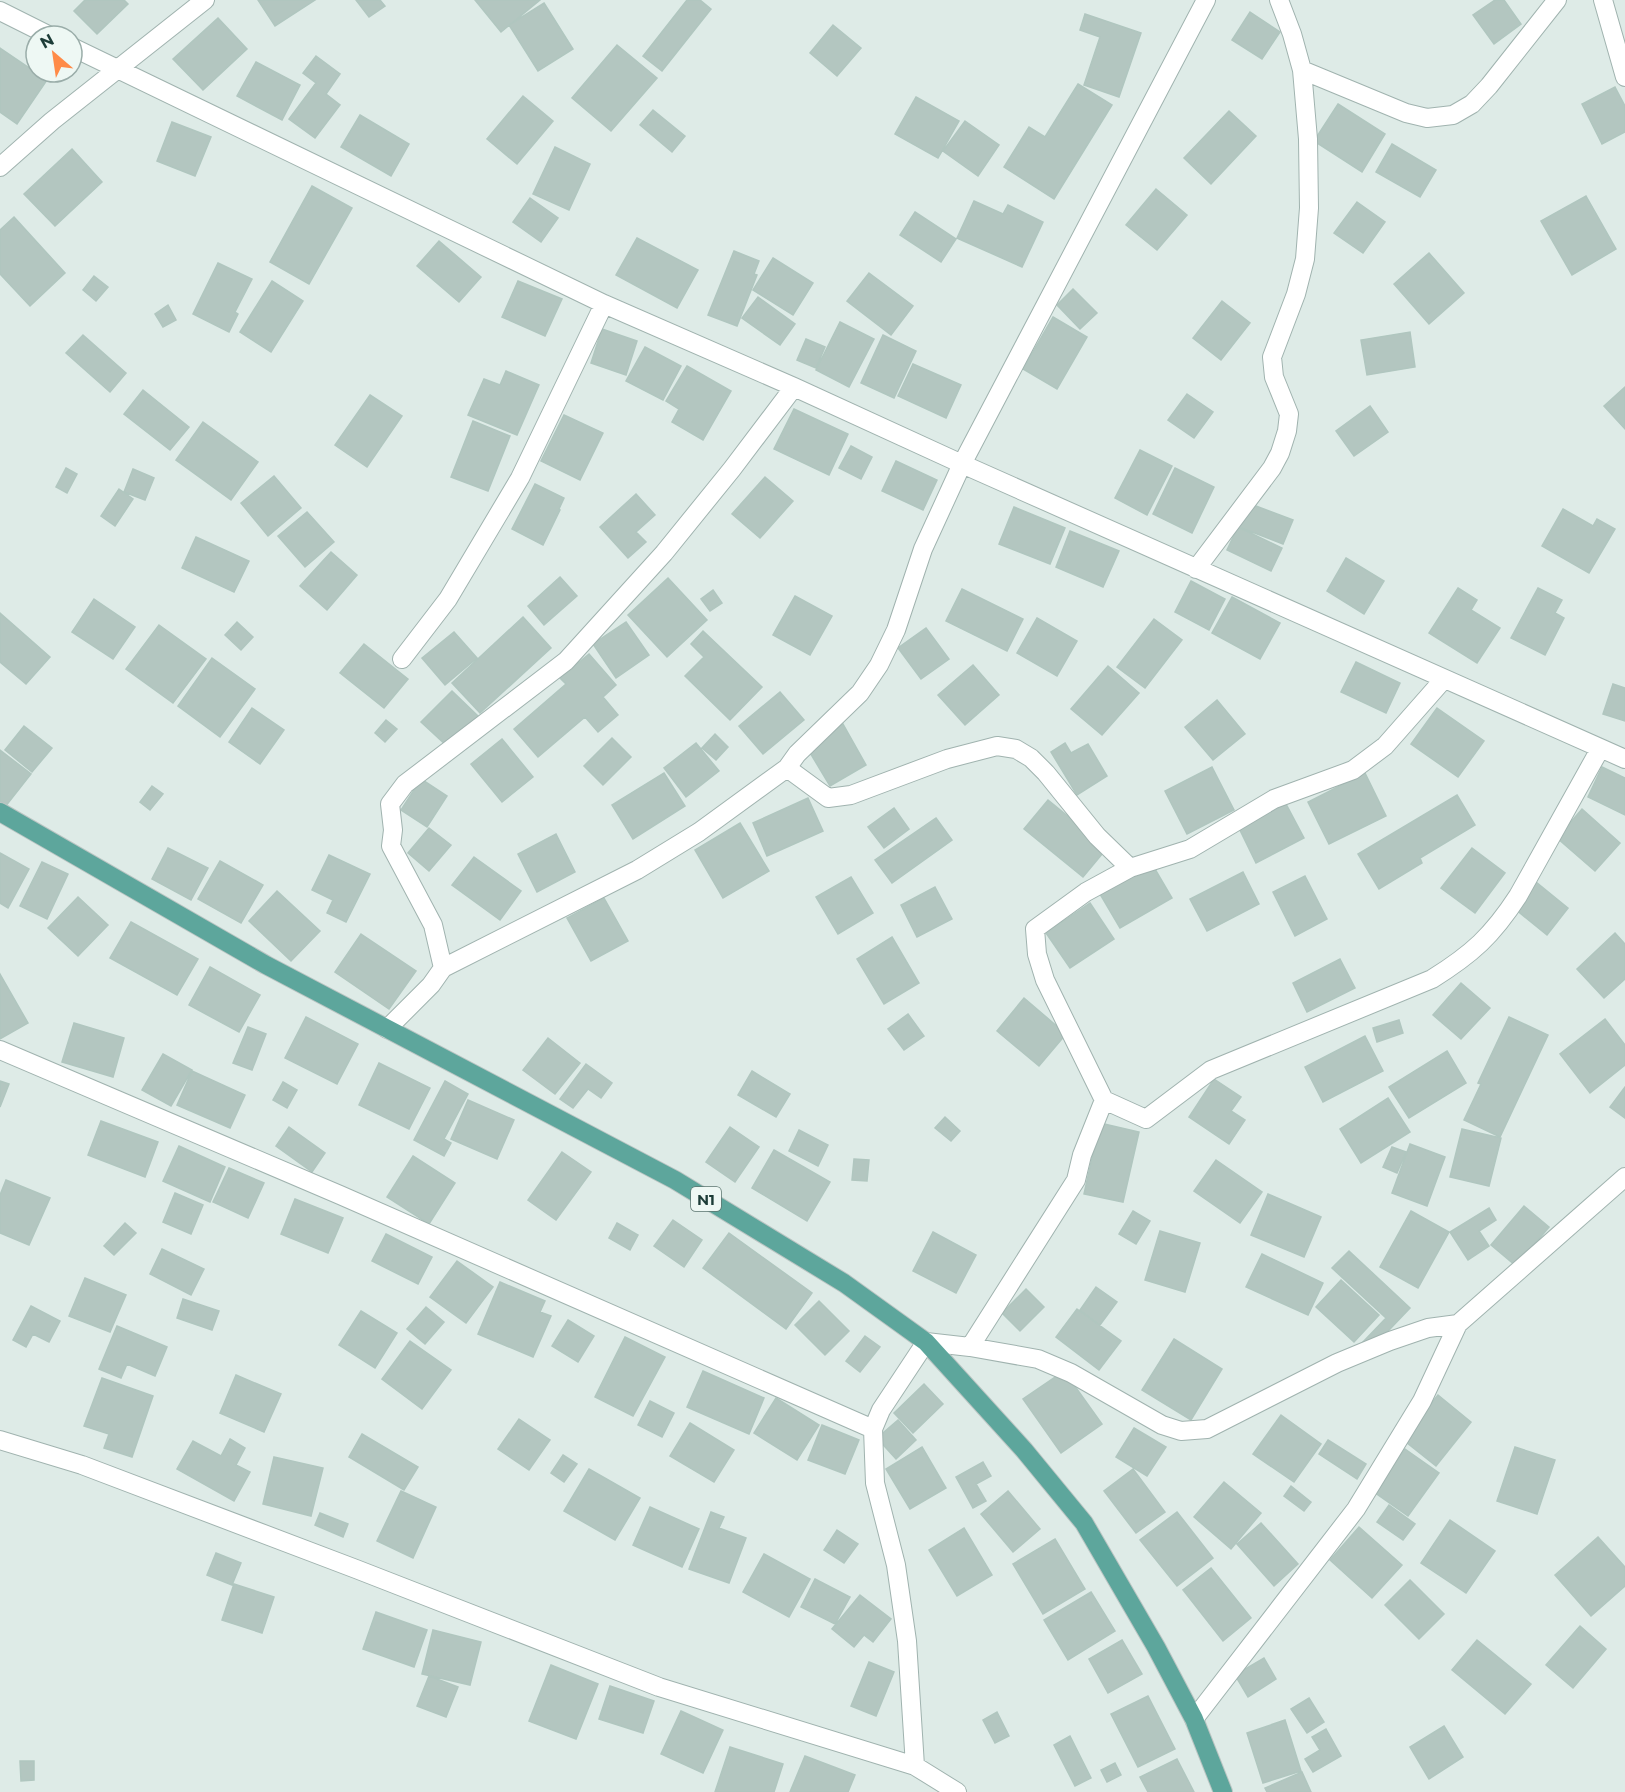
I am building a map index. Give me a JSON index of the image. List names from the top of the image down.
{
  "streets": {
    "main road": ["N1"]
  },
  "north": "top left"
}
